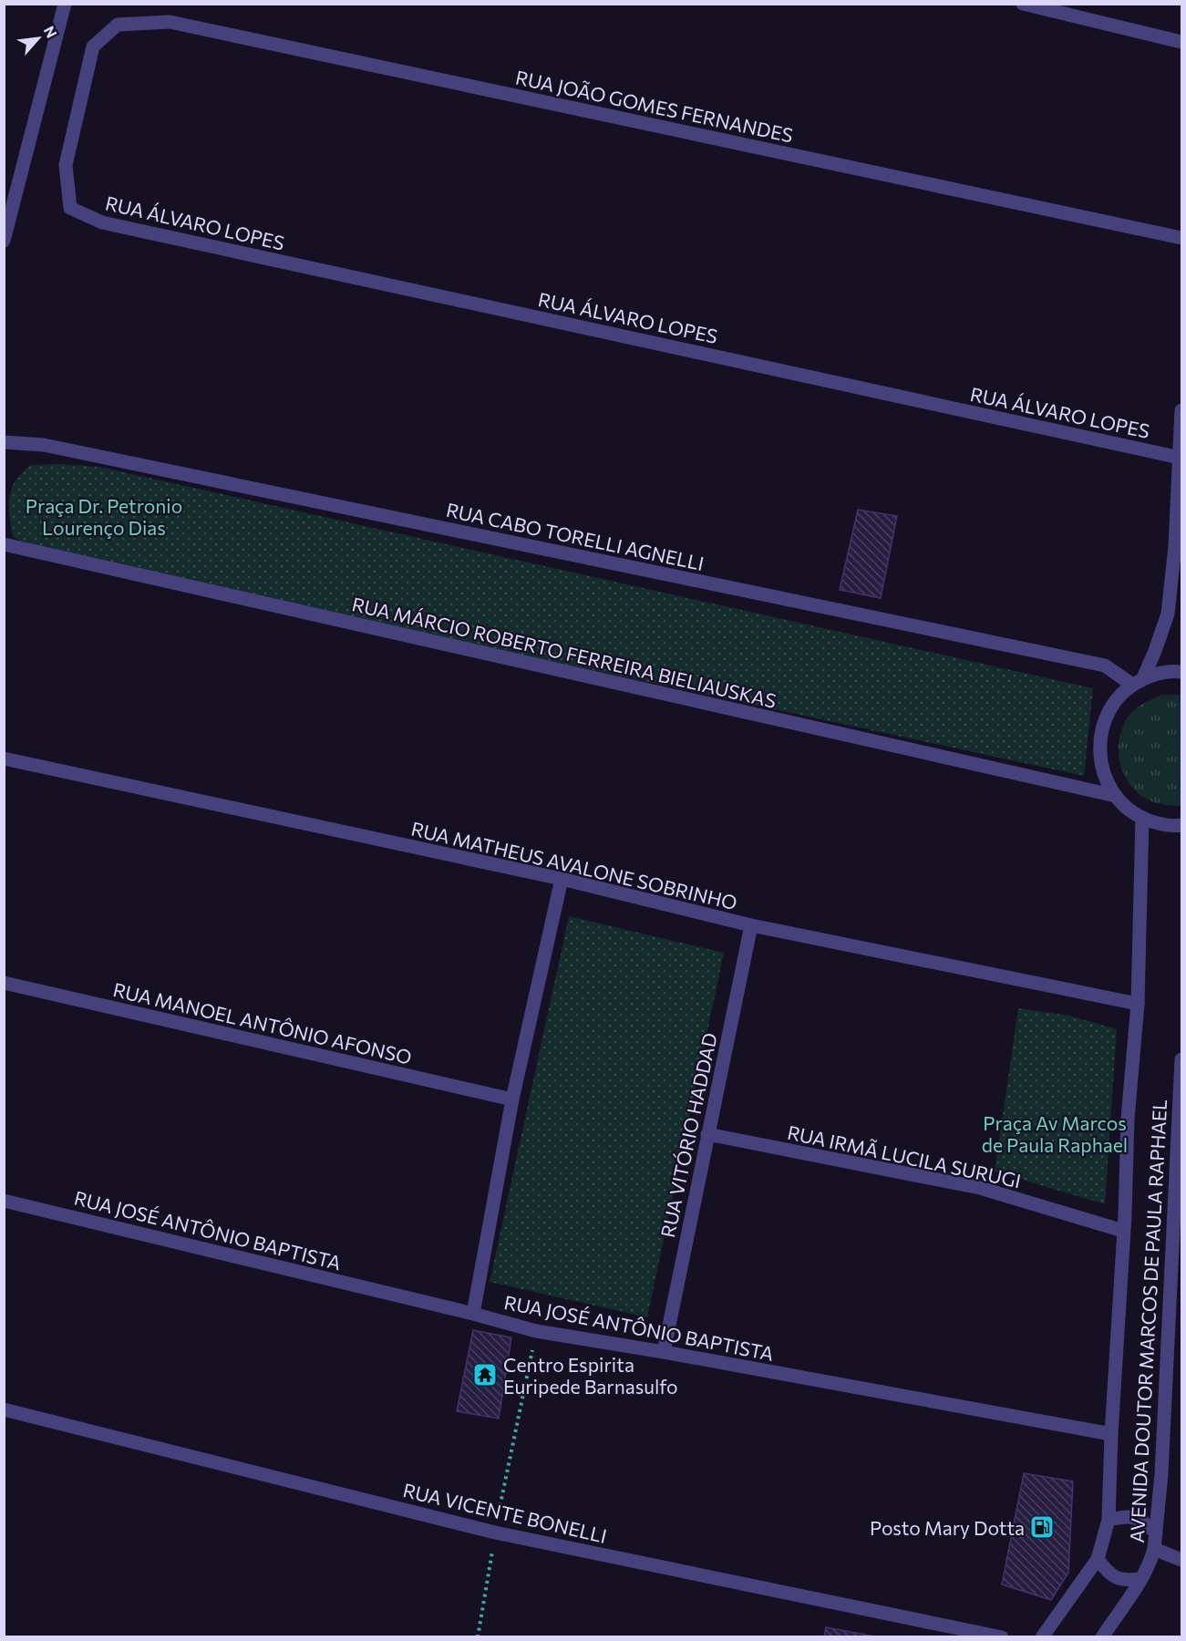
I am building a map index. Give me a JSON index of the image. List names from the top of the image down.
{
  "streets": {
    "street": [
      "RUA JOÃO GOMES FERNANDES",
      "RUA ÁLVARO LOPES",
      "RUA CABO TORELLI AGNELLI",
      "RUA MÁRCIO ROBERTO FERREIRA BIELIAUSKAS",
      "RUA MATHEUS AVALONE SOBRINHO",
      "RUA MANOEL ANTÔNIO AFONSO",
      "RUA VITÓRIO HADDAD",
      "RUA IRMÃ LUCILA SURUGI",
      "RUA JOSÉ ANTÔNIO BAPTISTA",
      "AVENIDA DOUTOR MARCOS DE PAULA RAPHAEL",
      "RUA VICENTE BONELLI"
    ]
  },
  "crossings": [
    ["RUA JOÃO GOMES FERNANDES", "RUA ÁLVARO LOPES"],
    ["RUA MATHEUS AVALONE SOBRINHO", "RUA VITÓRIO HADDAD"],
    ["RUA MATHEUS AVALONE SOBRINHO", "AVENIDA DOUTOR MARCOS DE PAULA RAPHAEL"],
    ["RUA VITÓRIO HADDAD", "RUA IRMÃ LUCILA SURUGI"],
    ["RUA VITÓRIO HADDAD", "RUA JOSÉ ANTÔNIO BAPTISTA"],
    ["RUA IRMÃ LUCILA SURUGI", "AVENIDA DOUTOR MARCOS DE PAULA RAPHAEL"],
    ["RUA JOSÉ ANTÔNIO BAPTISTA", "AVENIDA DOUTOR MARCOS DE PAULA RAPHAEL"]
  ],
  "parks": ["Praça Dr. Petronio Lourenço Dias", "Praça Av Marcos de Paula Raphael"],
  "places": {
    "temple": ["Centro Espirita Euripede Barnasulfo"],
    "fuel station": ["Posto Mary Dotta"]
  },
  "north": "top right"
}
